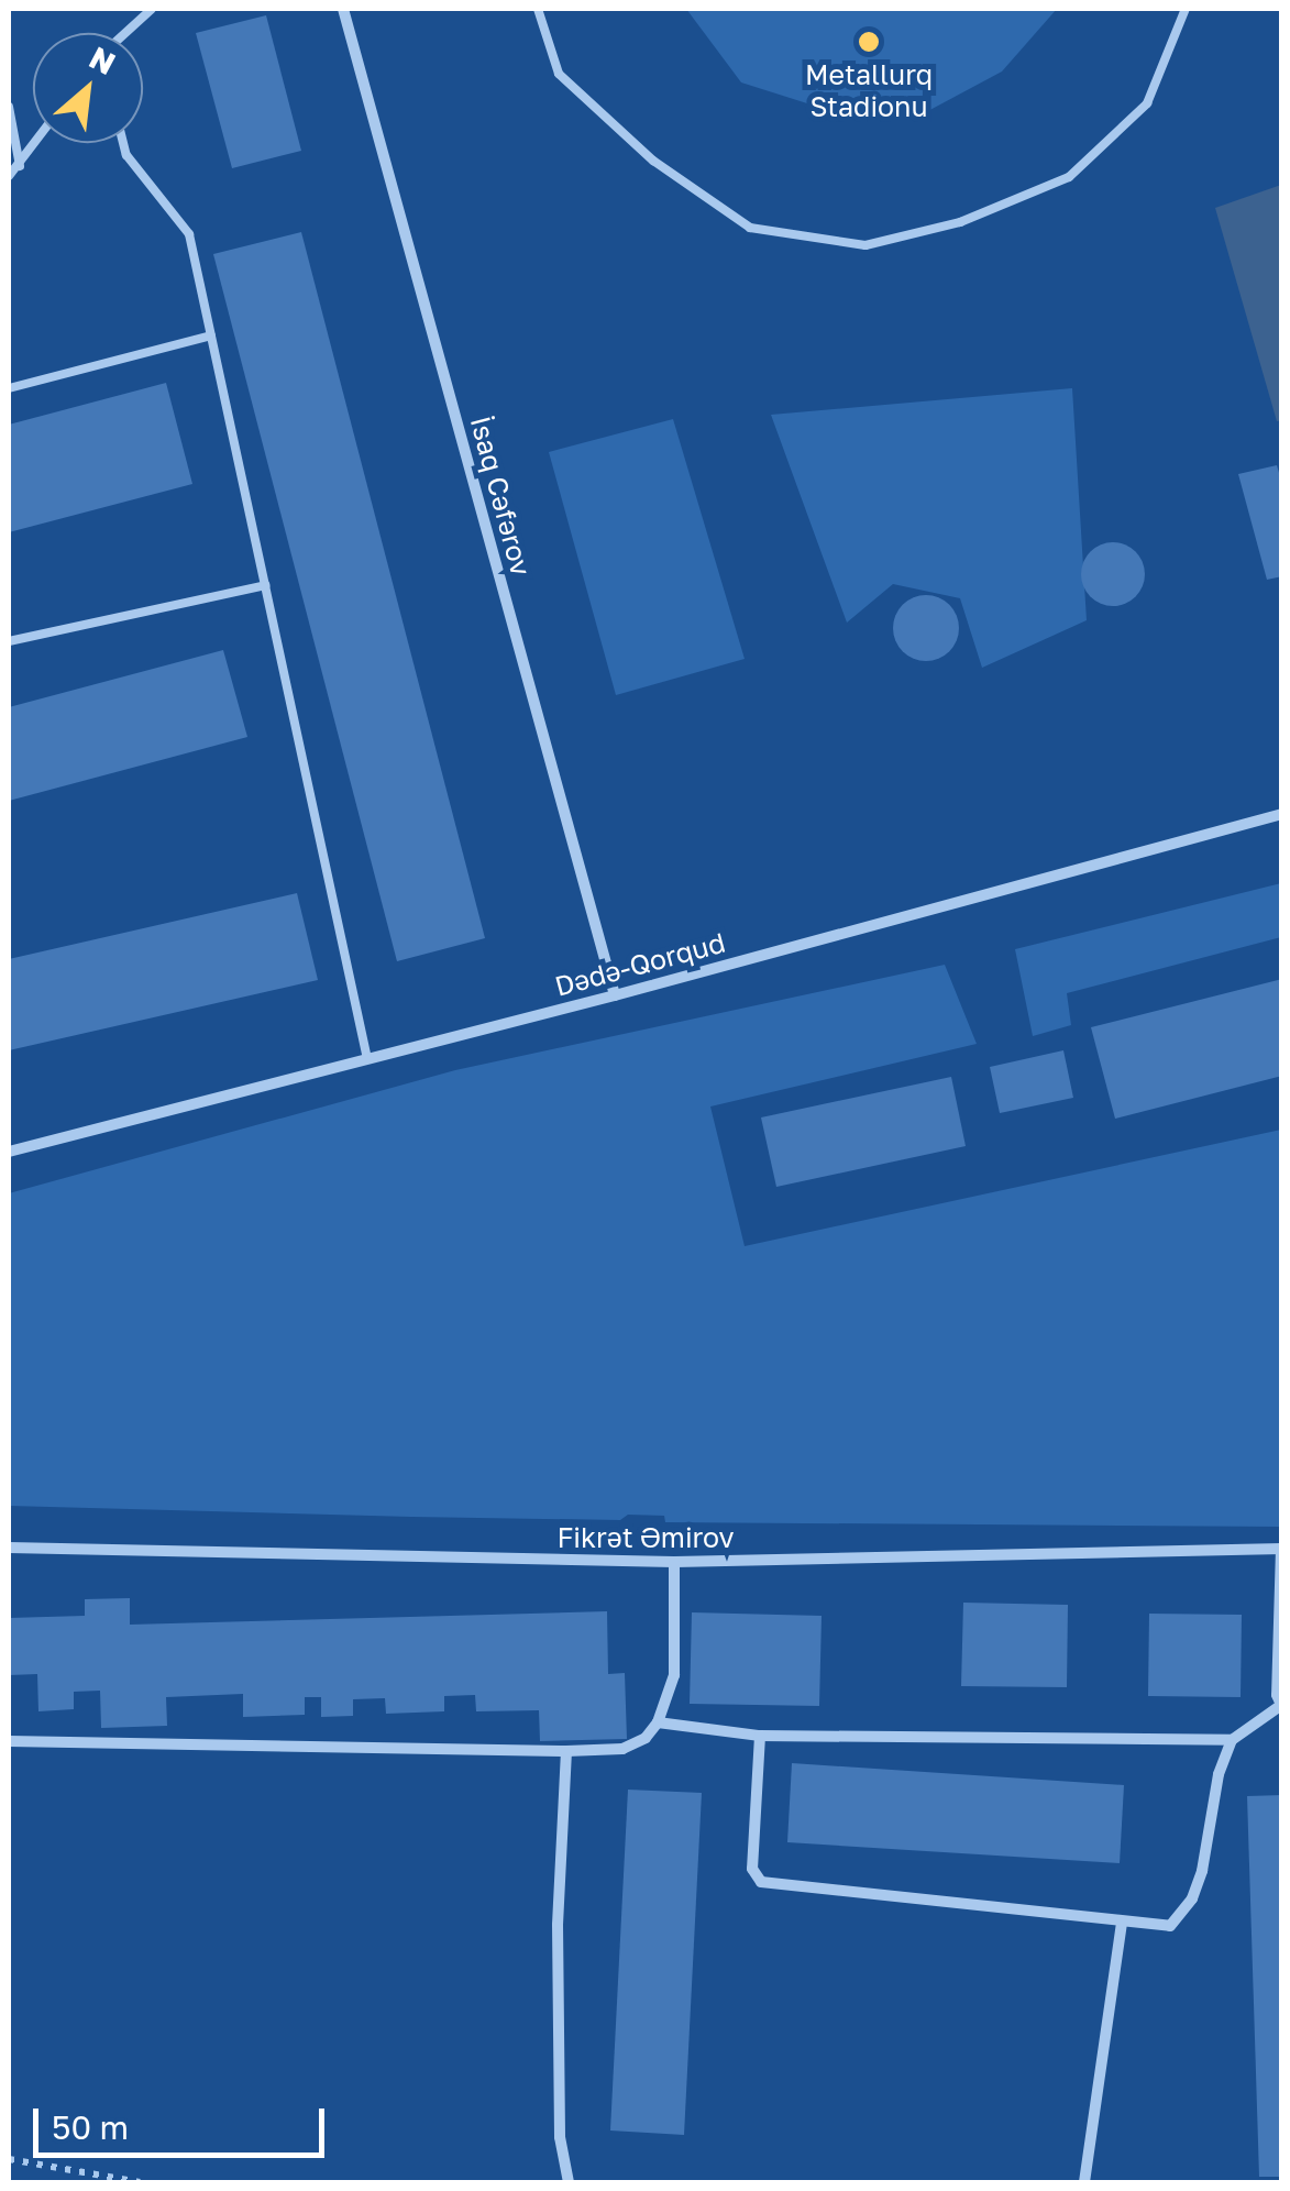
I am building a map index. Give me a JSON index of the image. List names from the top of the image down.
{
  "streets": {
    "street": ["İsaq Cəfərov", "Dədə-Qorqud", "Fikrət Əmirov"]
  },
  "crossings": [
    ["İsaq Cəfərov", "Dədə-Qorqud"]
  ],
  "places": ["Metallurq Stadionu"],
  "scale_bar": "50 m",
  "north": "top right"
}
